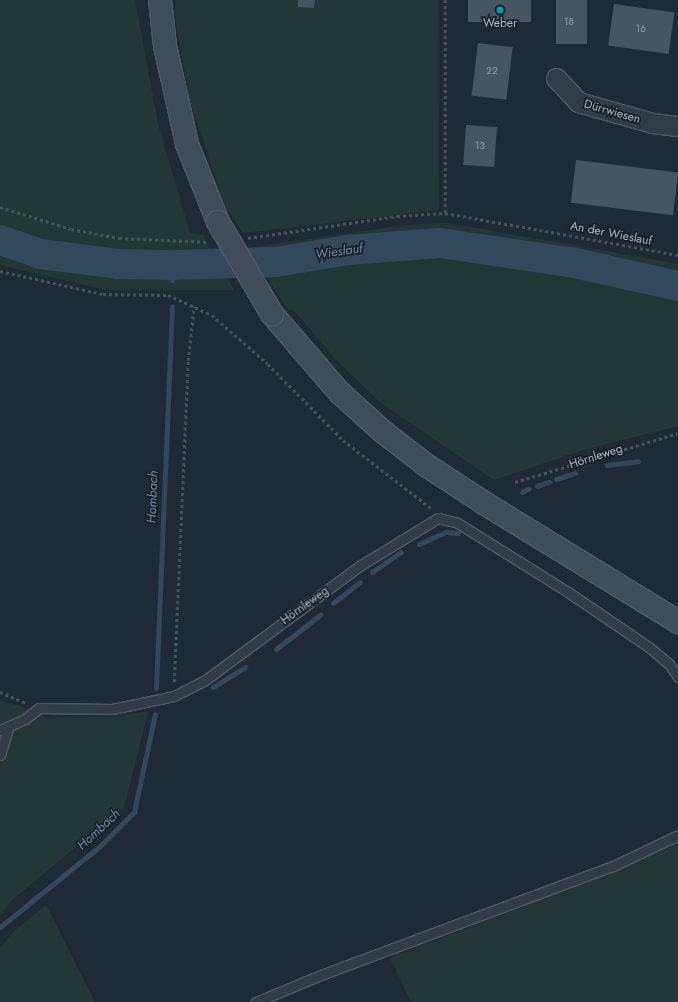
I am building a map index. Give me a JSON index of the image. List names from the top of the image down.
{
  "streets": {
    "street": ["Dürrwiesen"],
    "lane": ["Hörnleweg"],
    "path": ["An der Wieslauf"]
  },
  "water": ["Wieslauf", "Hombach"],
  "places": ["Weber"],
  "house_numbers": [
    "18",
    "16",
    "22",
    "13"
  ]
}
